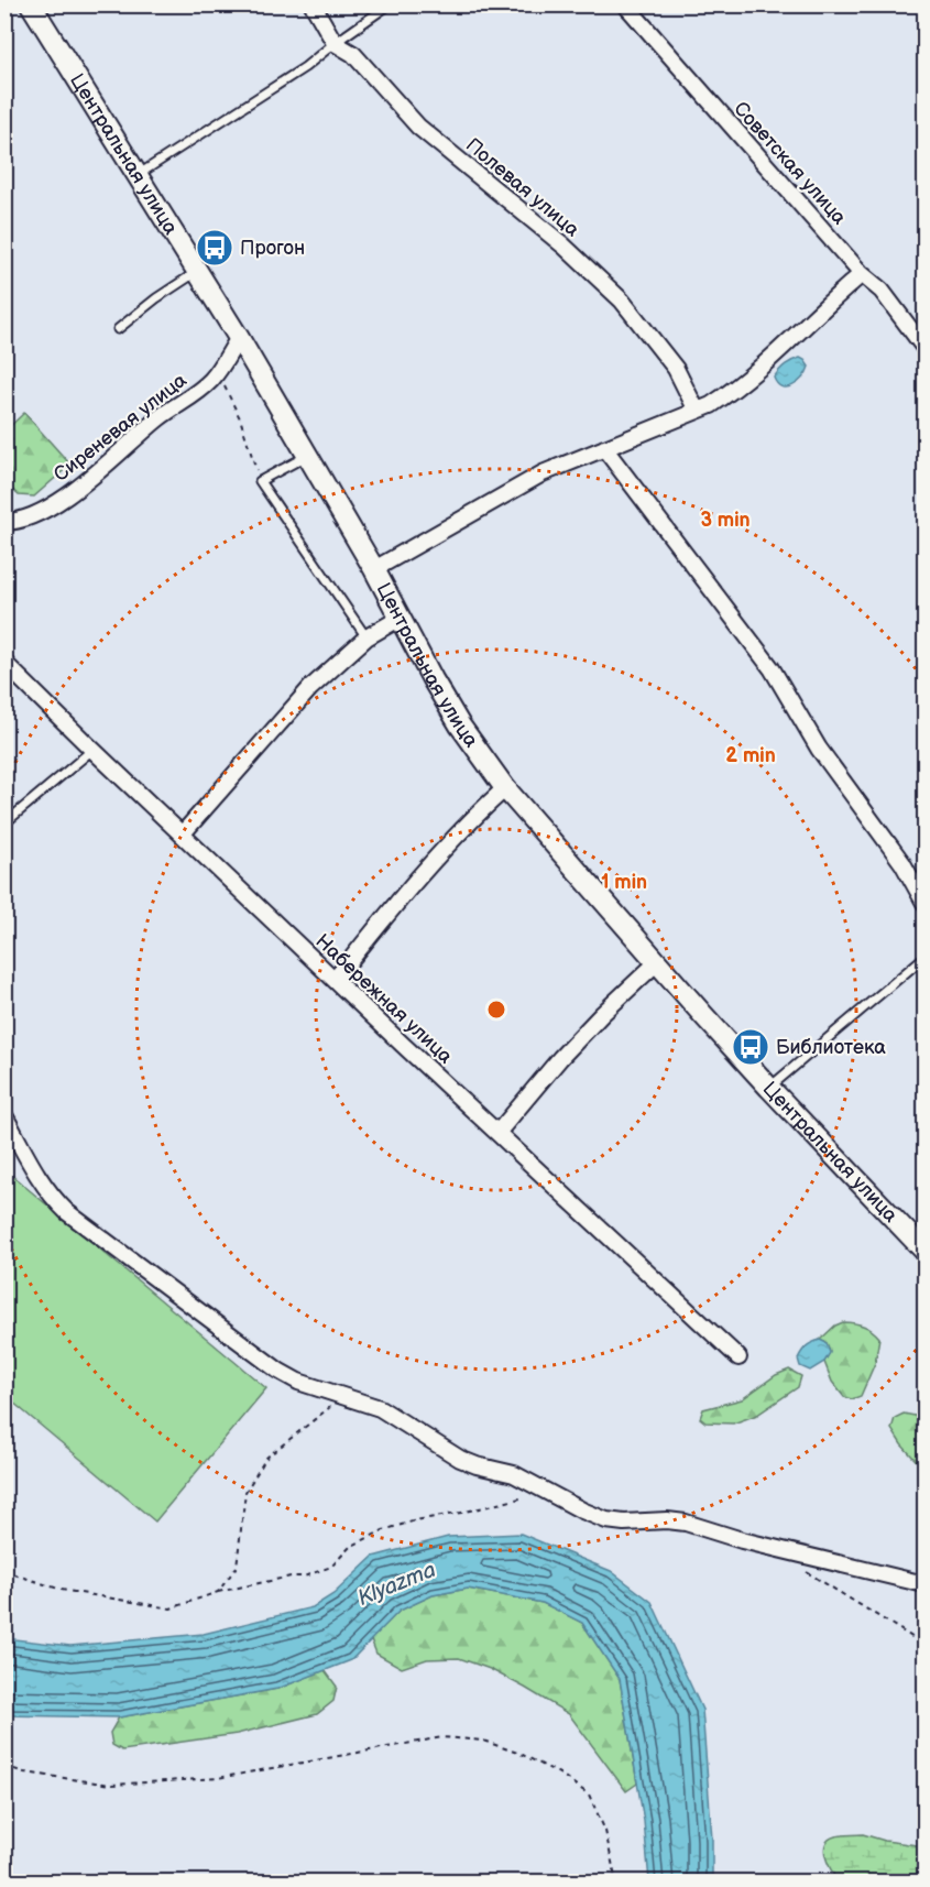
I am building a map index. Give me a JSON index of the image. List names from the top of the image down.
{
  "streets": {
    "main road": ["Центральная улица"],
    "street": [
      "Советская улица",
      "Полевая улица",
      "Сиреневая улица",
      "Набережная улица"
    ]
  },
  "crossings": [
    ["Центральная улица", "Сиреневая улица"]
  ],
  "water": ["Klyazma"],
  "places": {
    "bus stop": ["Прогон", "Библиотека"]
  },
  "rings": ["3 min", "2 min", "1 min"]
}
